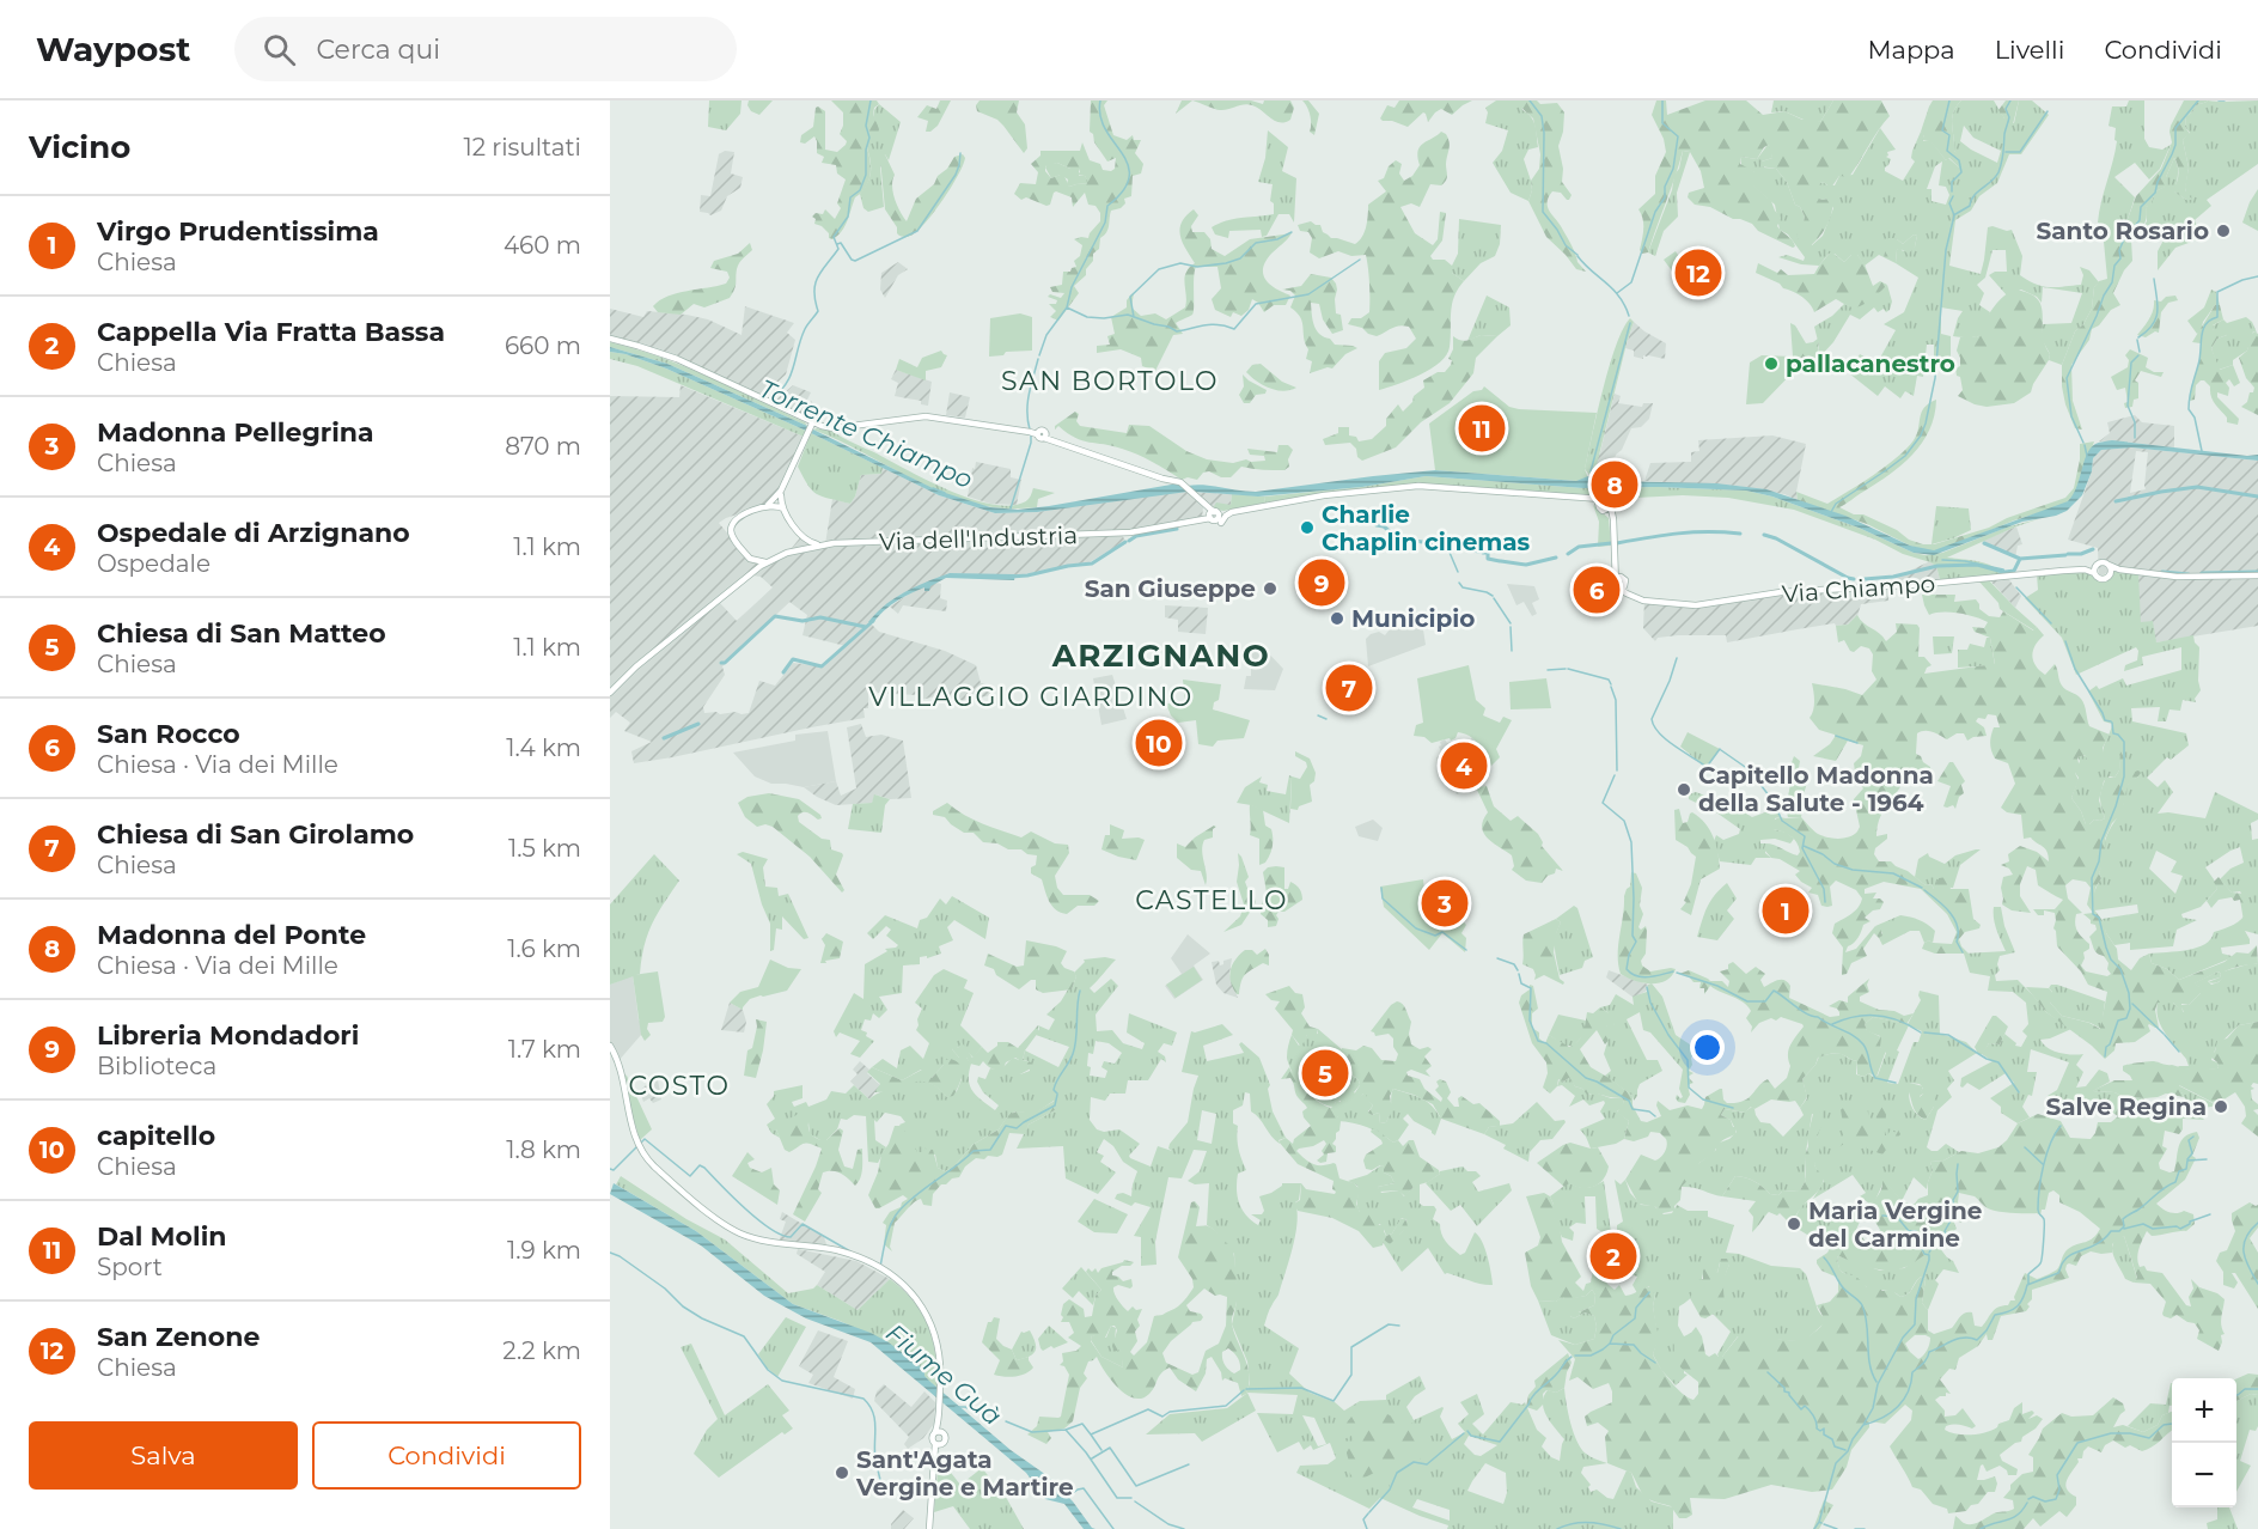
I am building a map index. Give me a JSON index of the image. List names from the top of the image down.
{
  "streets": {
    "main road": ["Via dell'Industria", "Via Chiampo"]
  },
  "districts": [
    "SAN BORTOLO",
    "ARZIGNANO",
    "VILLAGGIO GIARDINO",
    "CASTELLO",
    "COSTO"
  ],
  "water": ["Torrente Chiampo", "Fiume Guà"],
  "places": [
    "Santo Rosario",
    "pallacanestro",
    "Charlie Chaplin cinemas",
    "San Giuseppe",
    "Municipio",
    "Capitello Madonna della Salute - 1964",
    "Salve Regina",
    "Maria Vergine del Carmine",
    "Sant'Agata Vergine e Martire"
  ],
  "page": {
    "header": "Waypost",
    "search": "Cerca qui",
    "nav": ["Mappa", "Livelli", "Condividi"],
    "heading": ["Vicino", "12 risultati"],
    "list": [
      {
        "mark": "1",
        "name": "Virgo Prudentissima",
        "note": "Chiesa",
        "value": "460 m"
      },
      {
        "mark": "2",
        "name": "Cappella Via Fratta Bassa",
        "note": "Chiesa",
        "value": "660 m"
      },
      {
        "mark": "3",
        "name": "Madonna Pellegrina",
        "note": "Chiesa",
        "value": "870 m"
      },
      {
        "mark": "4",
        "name": "Ospedale di Arzignano",
        "note": "Ospedale",
        "value": "1.1 km"
      },
      {
        "mark": "5",
        "name": "Chiesa di San Matteo",
        "note": "Chiesa",
        "value": "1.1 km"
      },
      {
        "mark": "6",
        "name": "San Rocco",
        "note": "Chiesa · Via dei Mille",
        "value": "1.4 km"
      },
      {
        "mark": "7",
        "name": "Chiesa di San Girolamo",
        "note": "Chiesa",
        "value": "1.5 km"
      },
      {
        "mark": "8",
        "name": "Madonna del Ponte",
        "note": "Chiesa · Via dei Mille",
        "value": "1.6 km"
      },
      {
        "mark": "9",
        "name": "Libreria Mondadori",
        "note": "Biblioteca",
        "value": "1.7 km"
      },
      {
        "mark": "10",
        "name": "capitello",
        "note": "Chiesa",
        "value": "1.8 km"
      },
      {
        "mark": "11",
        "name": "Dal Molin",
        "note": "Sport",
        "value": "1.9 km"
      },
      {
        "mark": "12",
        "name": "San Zenone",
        "note": "Chiesa",
        "value": "2.2 km"
      }
    ],
    "pins": [
      "12",
      "11",
      "8",
      "9",
      "6",
      "7",
      "10",
      "4",
      "3",
      "1",
      "5",
      "2"
    ],
    "map_buttons": ["+", "−"],
    "buttons": ["Salva", "Condividi"]
  }
}
